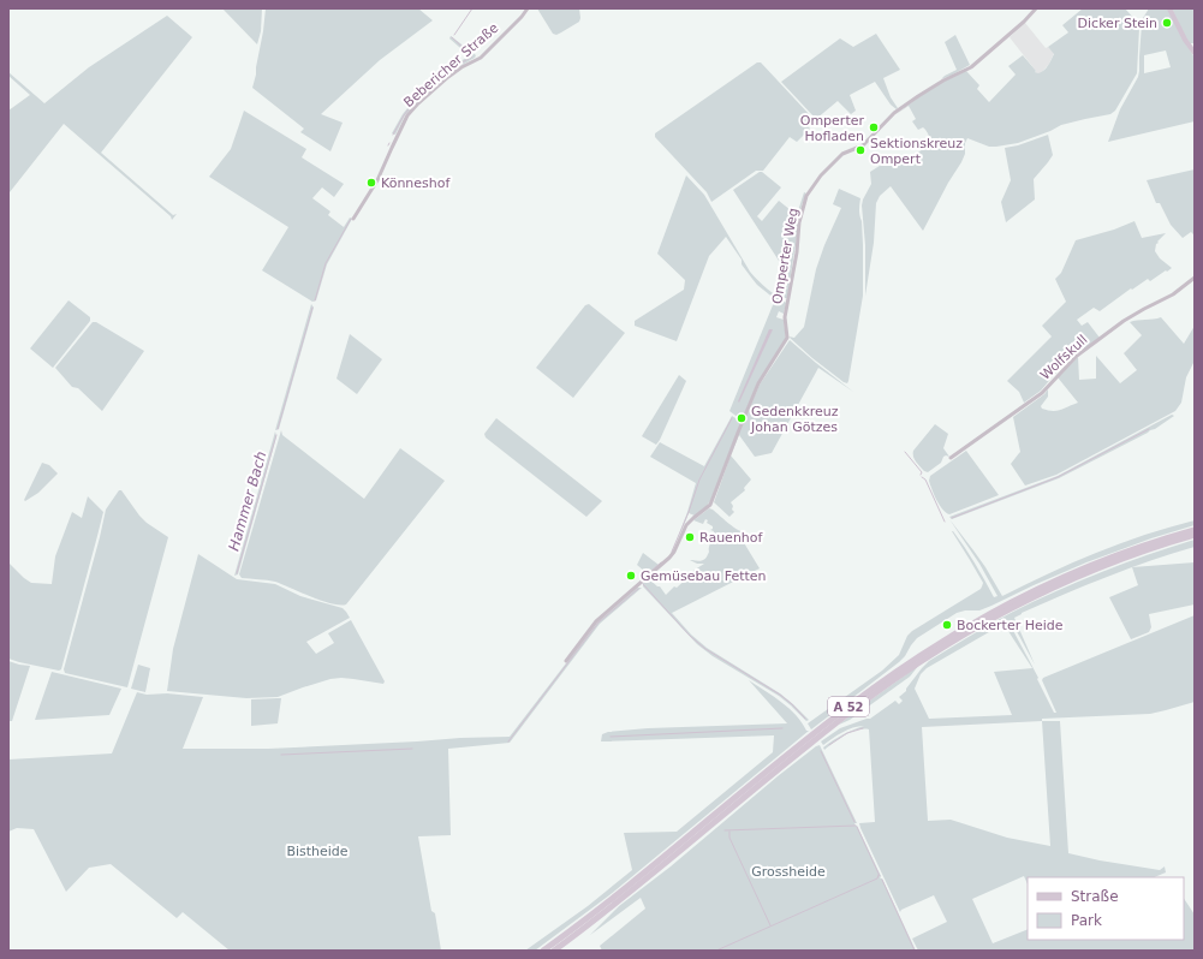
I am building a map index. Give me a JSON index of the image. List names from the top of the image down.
{
  "streets": {
    "highway": ["A 52"],
    "street": ["Bebericher Straße", "Omperter Weg", "Wolfskull"]
  },
  "water": ["Hammer Bach"],
  "parks": ["Bistheide", "Grossheide"],
  "places": [
    "Dicker Stein",
    "Omperter Hofladen",
    "Sektionskreuz Ompert",
    "Könneshof",
    "Gedenkkreuz Johan Götzes",
    "Rauenhof",
    "Gemüsebau Fetten",
    "Bockerter Heide"
  ],
  "legend": ["Straße", "Park"]
}
